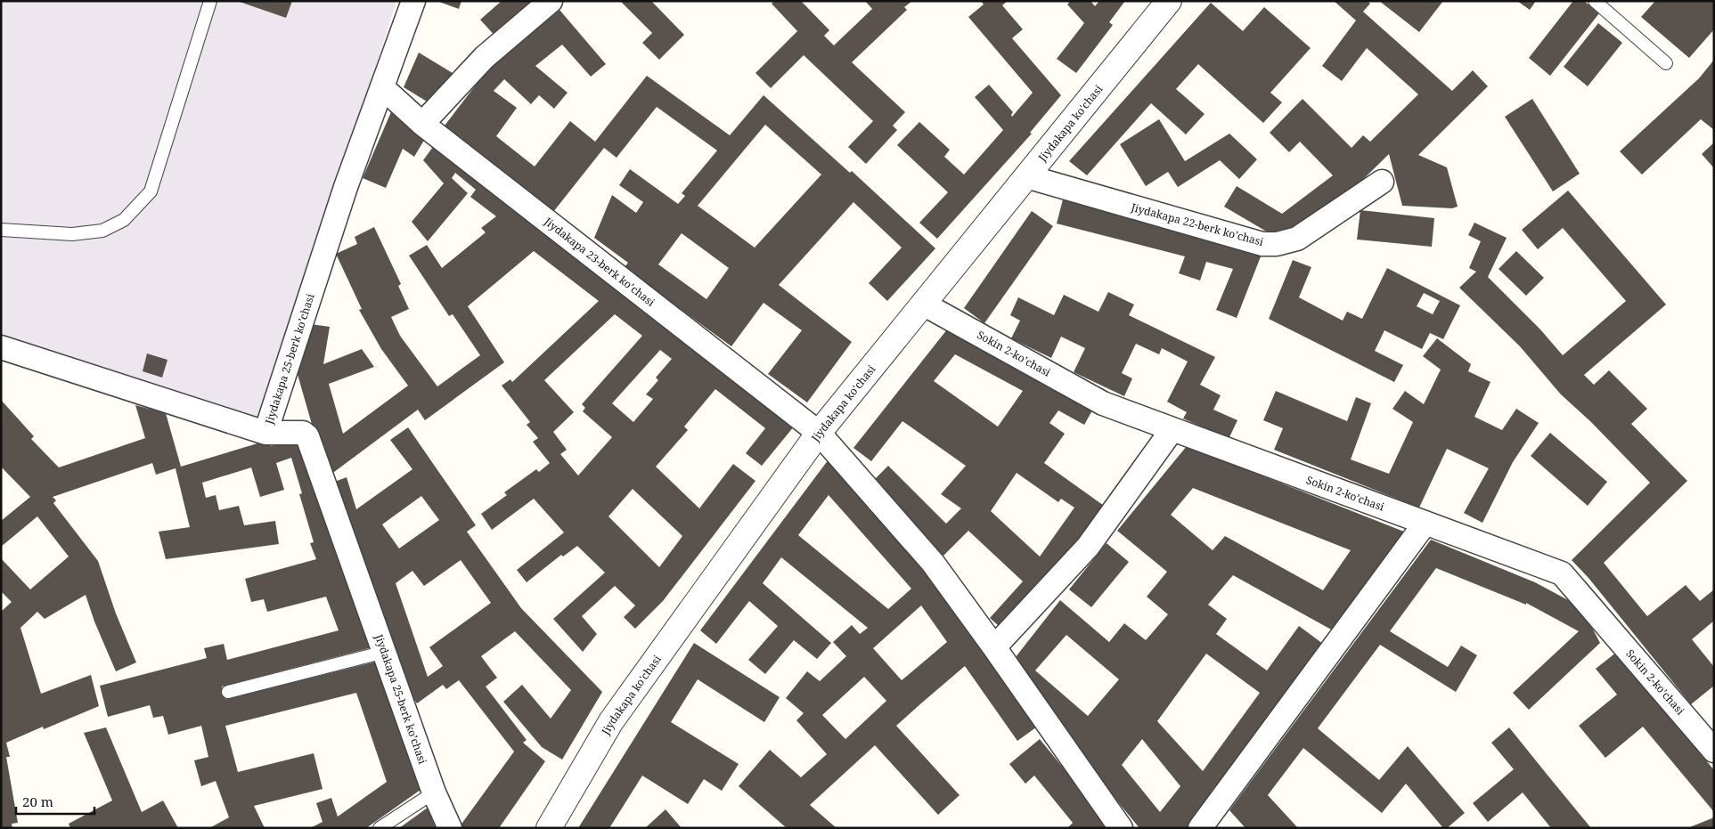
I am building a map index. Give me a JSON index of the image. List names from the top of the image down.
{
  "streets": {
    "street": [
      "Jiydakapa ko'chasi",
      "Jiydakapa 22-berk koʼchasi",
      "Jiydakapa 23-berk koʼchasi",
      "Sokin 2-koʼchasi",
      "Jiydakapa 25-berk koʼchasi"
    ]
  },
  "crossings": [
    ["Jiydakapa ko'chasi", "Jiydakapa 22-berk koʼchasi"],
    ["Jiydakapa ko'chasi", "Jiydakapa 23-berk koʼchasi"],
    ["Jiydakapa ko'chasi", "Sokin 2-koʼchasi"],
    ["Jiydakapa 23-berk koʼchasi", "Jiydakapa 25-berk koʼchasi"]
  ],
  "scale_bar": "20 m"
}
